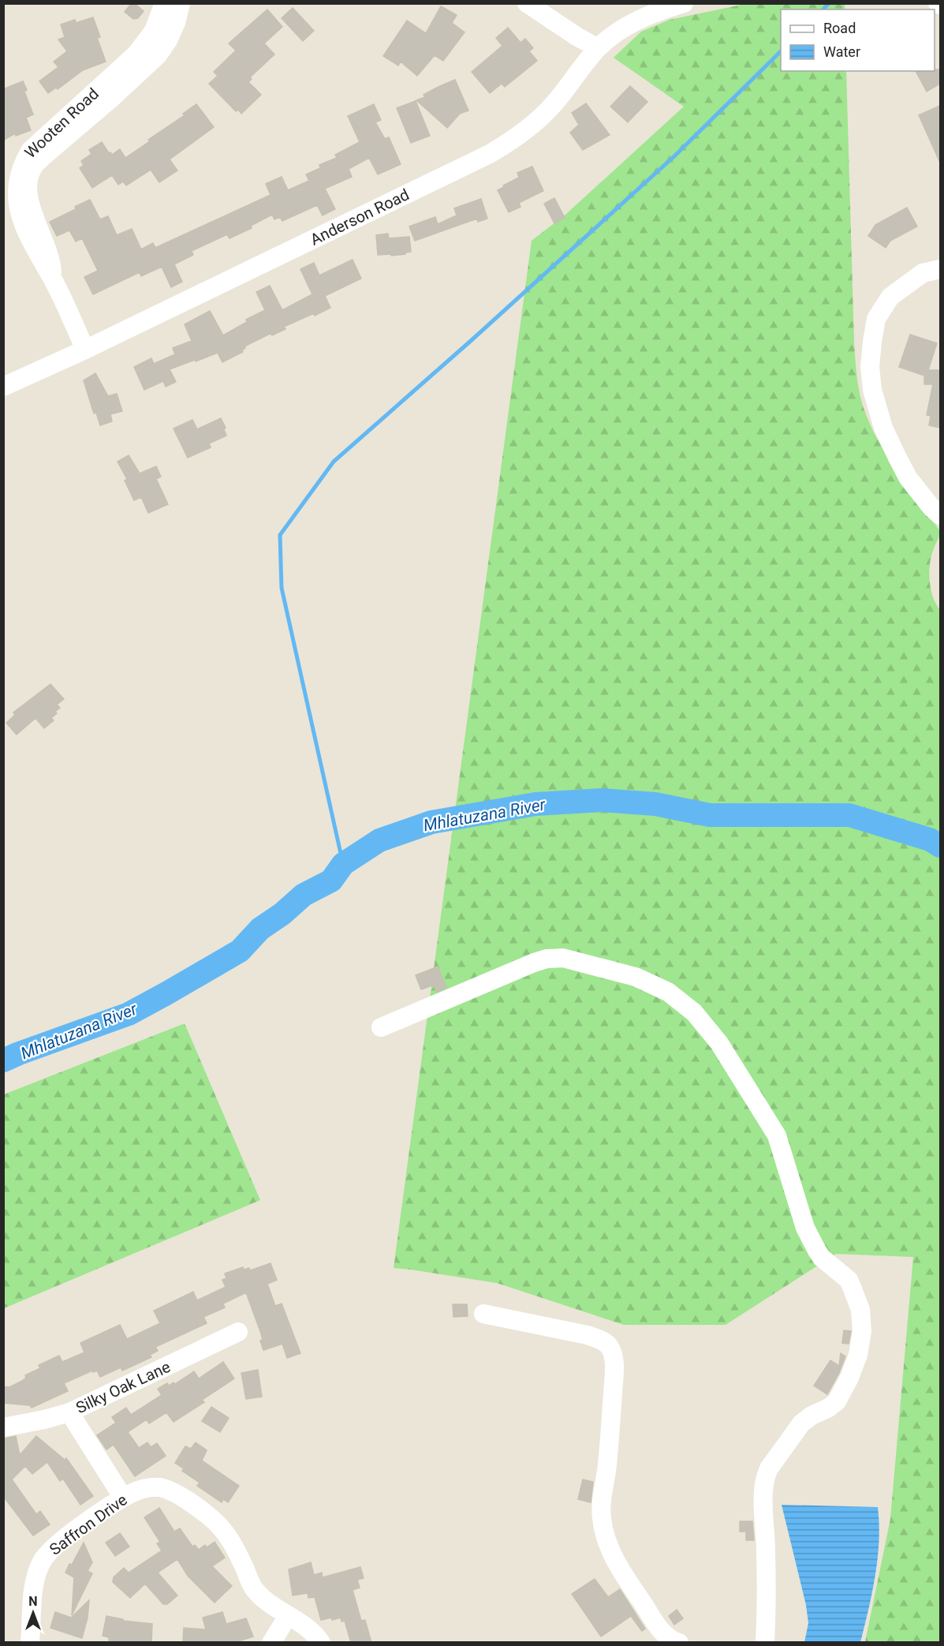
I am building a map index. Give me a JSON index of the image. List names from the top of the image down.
{
  "streets": {
    "street": [
      "Wooten Road",
      "Anderson Road",
      "Silky Oak Lane",
      "Saffron Drive"
    ]
  },
  "crossings": [
    ["Wooten Road", "Anderson Road"]
  ],
  "water": ["Mhlatuzana River"],
  "legend": ["Road", "Water"],
  "north": "top"
}
